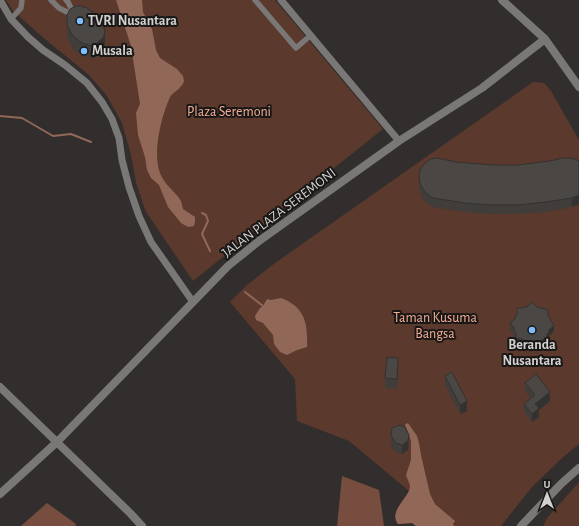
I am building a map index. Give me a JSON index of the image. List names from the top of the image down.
{
  "streets": {
    "street": ["JALAN PLAZA SEREMONI"]
  },
  "parks": ["Plaza Seremoni", "Taman Kusuma Bangsa"],
  "places": ["TVRI Nusantara", "Musala", "Beranda Nusantara"],
  "north": "top"
}
